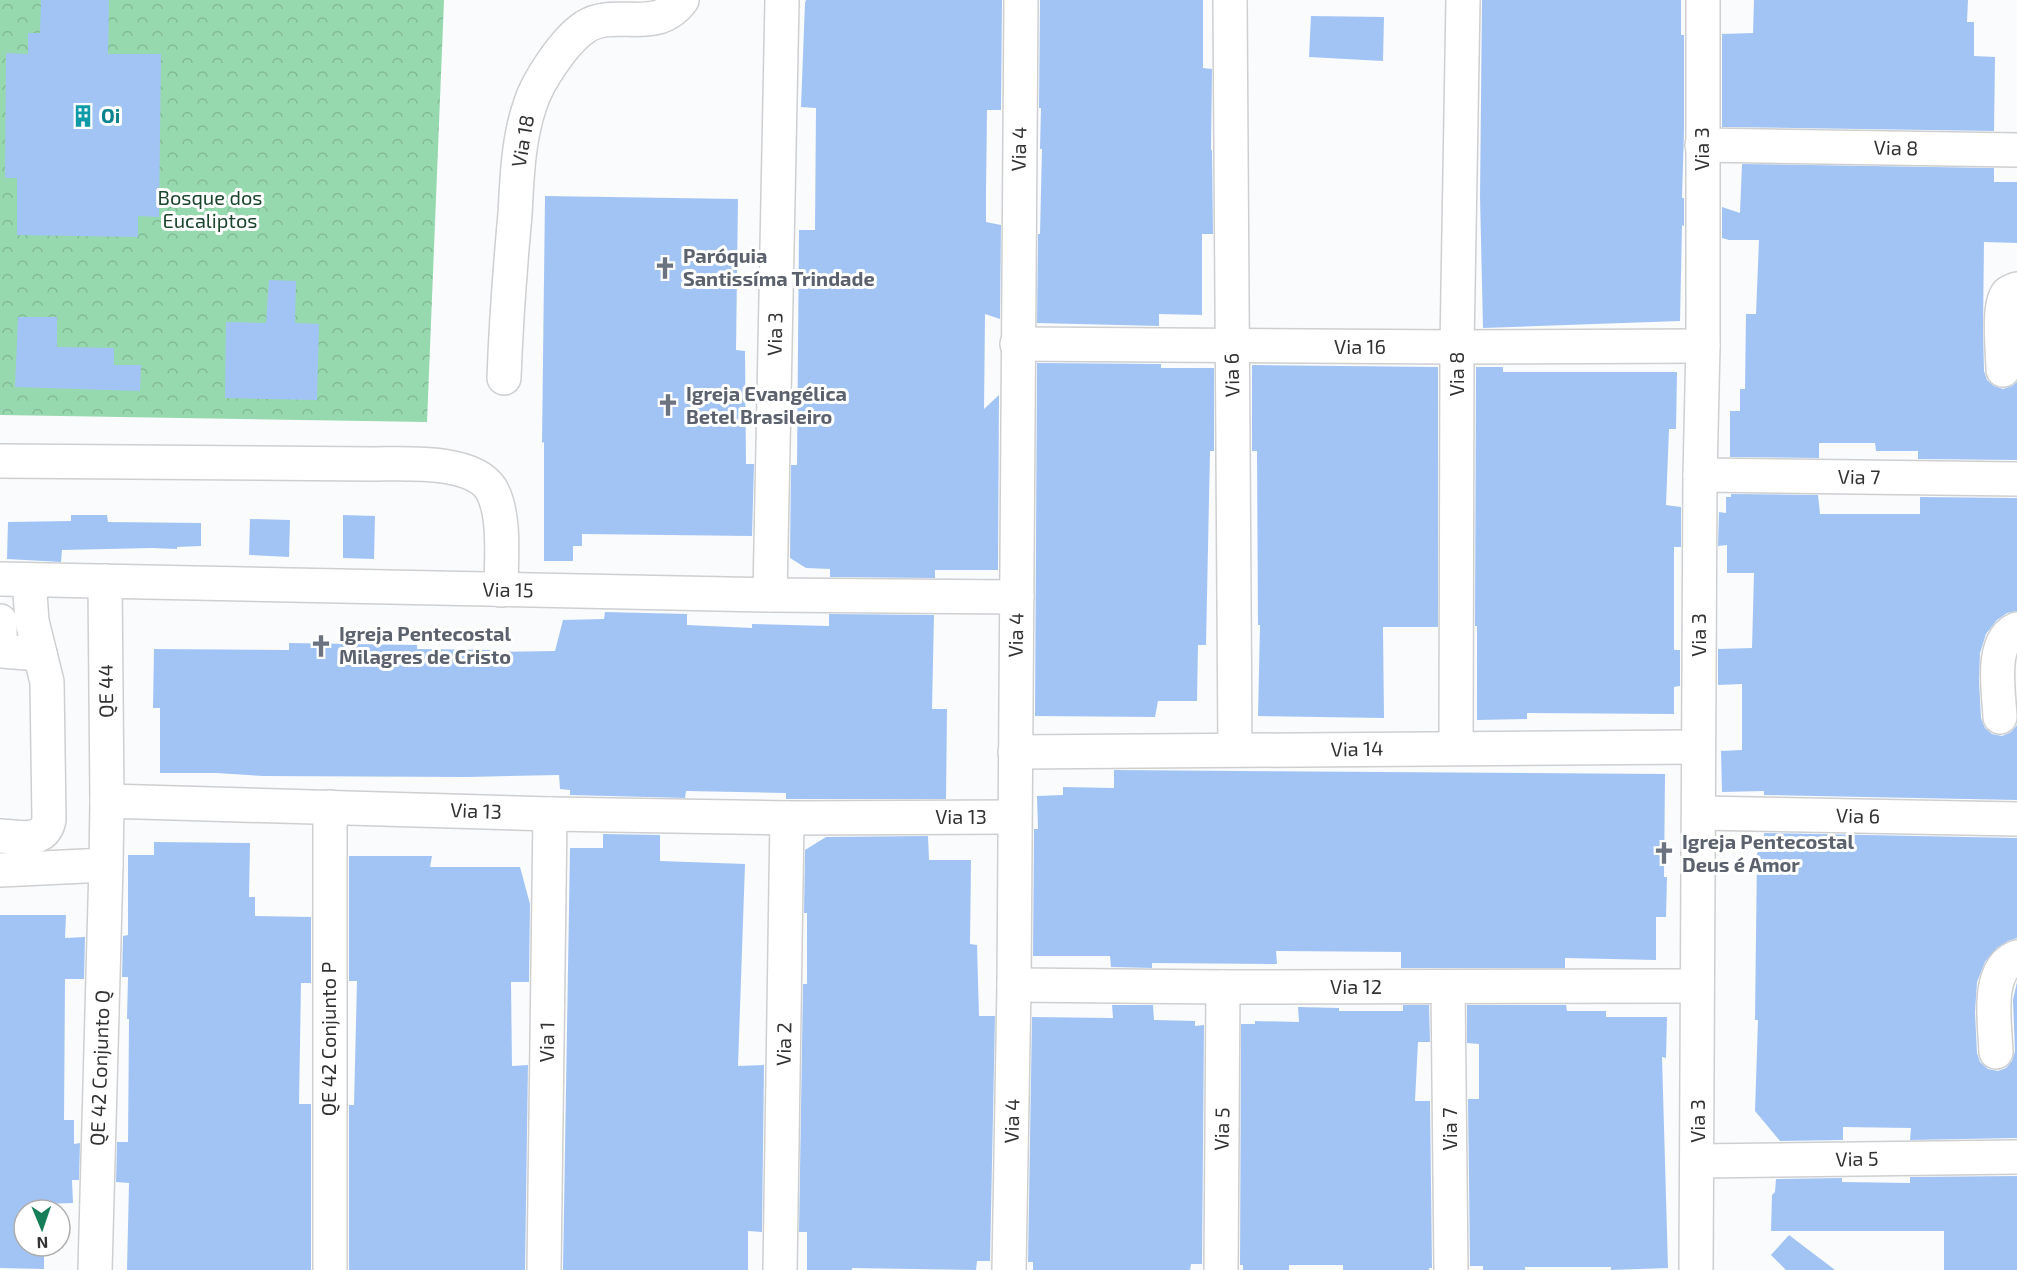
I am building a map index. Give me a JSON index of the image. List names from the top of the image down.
{
  "streets": {
    "street": [
      "Via 18",
      "Via 8",
      "Via 4",
      "Via 3",
      "Via 16",
      "Via 6",
      "Via 7",
      "Via 15",
      "QE 44",
      "Via 14",
      "Via 13",
      "Via 12",
      "QE 42 Conjunto P",
      "Via 1",
      "Via 2",
      "QE 42 Conjunto Q",
      "Via 5"
    ]
  },
  "crossings": [
    ["Via 8", "Via 3"],
    ["Via 8", "Via 16"],
    ["Via 8", "Via 14"],
    ["Via 4", "Via 16"],
    ["Via 4", "Via 15"],
    ["Via 4", "Via 14"],
    ["Via 4", "Via 13"],
    ["Via 4", "Via 12"],
    ["Via 3", "Via 16"],
    ["Via 3", "Via 6"],
    ["Via 3", "Via 7"],
    ["Via 3", "Via 15"],
    ["Via 3", "Via 14"],
    ["Via 3", "Via 12"],
    ["Via 3", "Via 5"],
    ["Via 16", "Via 6"],
    ["Via 6", "Via 14"],
    ["Via 7", "Via 12"],
    ["Via 15", "QE 44"],
    ["QE 44", "Via 13"],
    ["Via 13", "QE 42 Conjunto P"],
    ["Via 13", "Via 1"],
    ["Via 13", "Via 2"],
    ["Via 12", "Via 5"]
  ],
  "parks": ["Bosque dos Eucaliptos"],
  "places": {
    "building": ["Oi"],
    "church": [
      "Paróquia Santissíma Trindade",
      "Igreja Evangélica Betel Brasileiro",
      "Igreja Pentecostal Milagres de Cristo",
      "Igreja Pentecostal Deus é Amor"
    ]
  },
  "north": "bottom"
}
